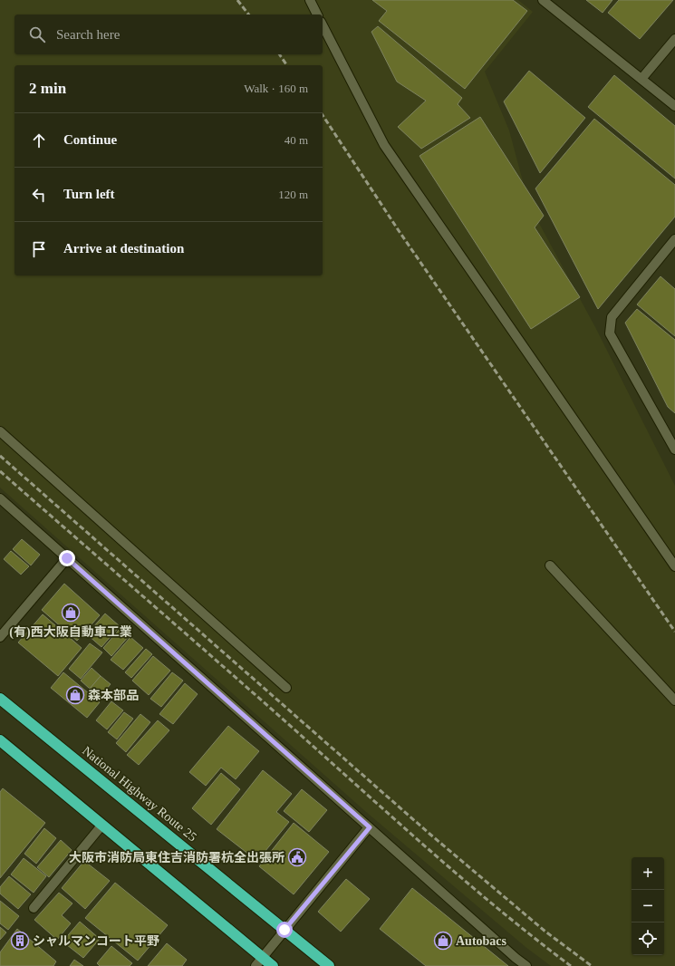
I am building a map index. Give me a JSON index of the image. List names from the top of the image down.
{
  "streets": {
    "highway": ["National Highway Route 25"]
  },
  "places": {
    "shop": ["(有)西大阪自動車工業", "森本部品", "Autobacs"],
    "public building": ["大阪市消防局東住吉消防署杭全出張所"],
    "building": ["シャルマンコート平野"]
  },
  "page": {
    "search": "Search here",
    "heading": ["2 min", "Walk · 160 m"],
    "list": [
      ["Continue", "40 m"],
      ["Turn left", "120 m"],
      "Arrive at destination"
    ],
    "map_buttons": ["+", "−"]
  }
}
